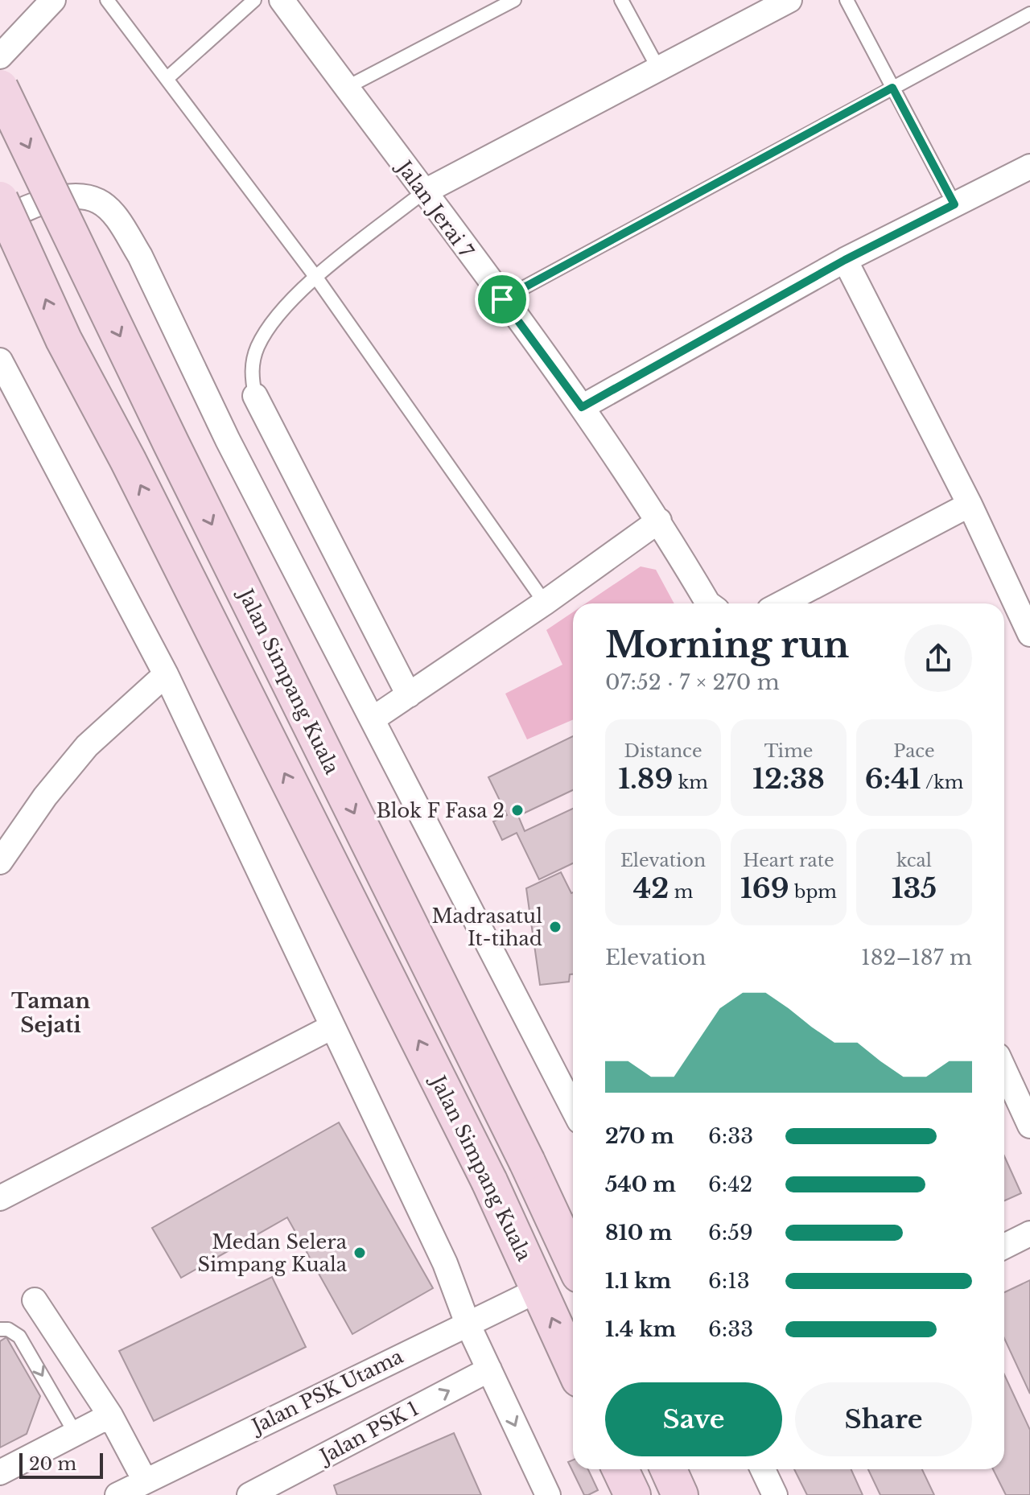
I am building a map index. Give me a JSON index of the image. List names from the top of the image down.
{
  "streets": {
    "main road": ["Jalan Simpang Kuala"],
    "street": ["Jalan Jerai 7", "Jalan PSK Utama", "Jalan PSK 1"]
  },
  "crossings": [
    ["Jalan Simpang Kuala", "Jalan PSK Utama"]
  ],
  "one_way": ["Jalan PSK 1"],
  "districts": ["Taman Sejati"],
  "places": ["Blok F Fasa 2", "Madrasatul It-tihad", "Medan Selera Simpang Kuala"],
  "scale_bar": "20 m",
  "page": {
    "heading": ["Morning run", "07:52 · 7 × 270 m"],
    "stats": [
      ["Distance", "1.89 km"],
      ["Time", "12:38"],
      ["Pace", "6:41 /km"],
      ["Elevation", "42 m"],
      ["Heart rate", "169 bpm"],
      ["kcal", "135"]
    ],
    "chart": ["Elevation", "182–187 m"],
    "list": [
      {
        "name": "270 m",
        "note": "6:33"
      },
      {
        "name": "540 m",
        "note": "6:42"
      },
      {
        "name": "810 m",
        "note": "6:59"
      },
      {
        "name": "1.1 km",
        "note": "6:13"
      },
      {
        "name": "1.4 km",
        "note": "6:33"
      }
    ],
    "buttons": ["Save", "Share"],
    "scale": "20 m"
  }
}
